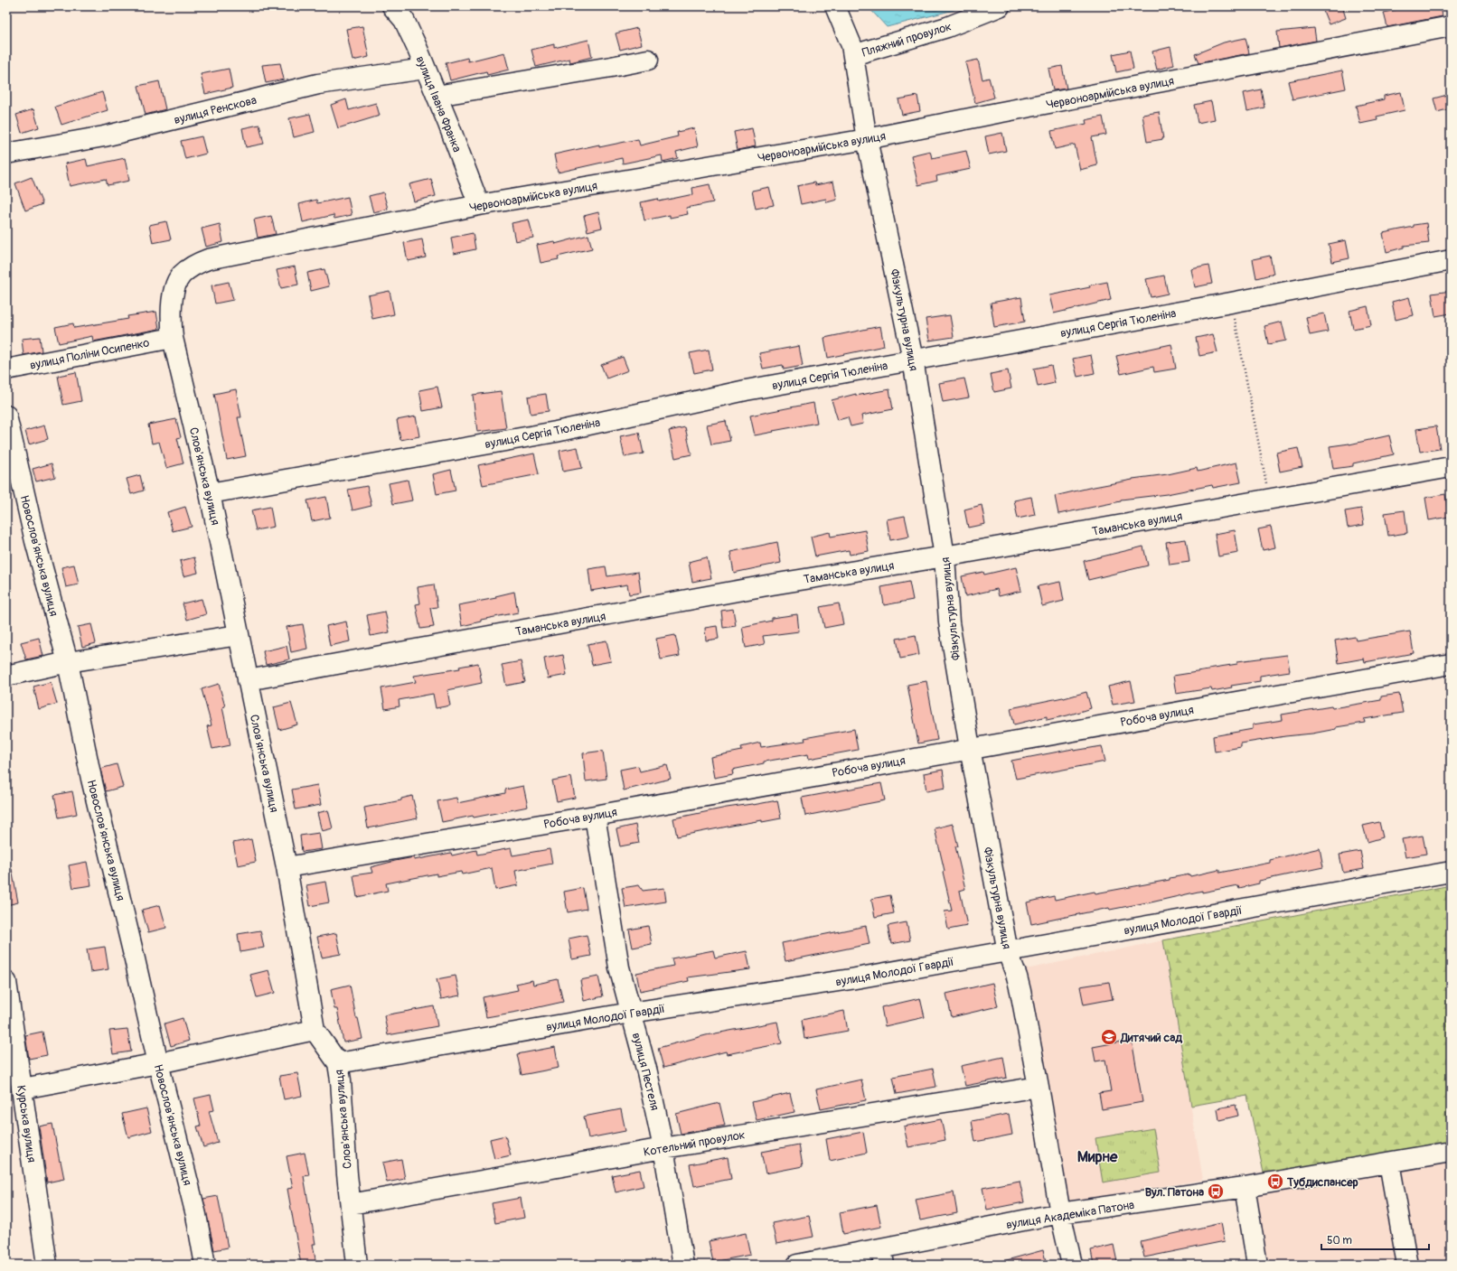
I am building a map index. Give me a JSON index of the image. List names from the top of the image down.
{
  "streets": {
    "street": [
      "Пляжний провулок",
      "Червоноармійська вулиця",
      "вулиця Івана Франка",
      "вулиця Ренскова",
      "Фізкультурна вулиця",
      "вулиця Сергія Тюленіна",
      "вулиця Поліни Осипенко",
      "Слов'янська вулиця",
      "Таманська вулиця",
      "Новослов'янська вулиця",
      "Робоча вулиця",
      "вулиця Молодої Гвардії",
      "вулиця Пестеля",
      "Курська вулиця",
      "Котельний провулок",
      "вулиця Академіка Патона"
    ]
  },
  "crossings": [
    ["Пляжний провулок", "Фізкультурна вулиця"],
    ["Червоноармійська вулиця", "вулиця Івана Франка"],
    ["Червоноармійська вулиця", "Фізкультурна вулиця"],
    ["Червоноармійська вулиця", "Слов'янська вулиця"],
    ["вулиця Івана Франка", "вулиця Ренскова"],
    ["Фізкультурна вулиця", "вулиця Сергія Тюленіна"],
    ["Фізкультурна вулиця", "Таманська вулиця"],
    ["Фізкультурна вулиця", "Робоча вулиця"],
    ["Фізкультурна вулиця", "вулиця Молодої Гвардії"],
    ["Фізкультурна вулиця", "Котельний провулок"],
    ["Фізкультурна вулиця", "вулиця Академіка Патона"],
    ["вулиця Сергія Тюленіна", "Слов'янська вулиця"],
    ["вулиця Поліни Осипенко", "Слов'янська вулиця"],
    ["Слов'янська вулиця", "Таманська вулиця"],
    ["Слов'янська вулиця", "Робоча вулиця"],
    ["Слов'янська вулиця", "вулиця Молодої Гвардії"],
    ["Слов'янська вулиця", "Котельний провулок"],
    ["Робоча вулиця", "вулиця Пестеля"],
    ["вулиця Молодої Гвардії", "вулиця Пестеля"],
    ["вулиця Пестеля", "Котельний провулок"]
  ],
  "districts": ["Мирне"],
  "places": {
    "school or university": ["Дитячий сад"],
    "bus stop": ["Тубдиспансер", "Вул. Патона"]
  },
  "scale_bar": "50 m"
}
